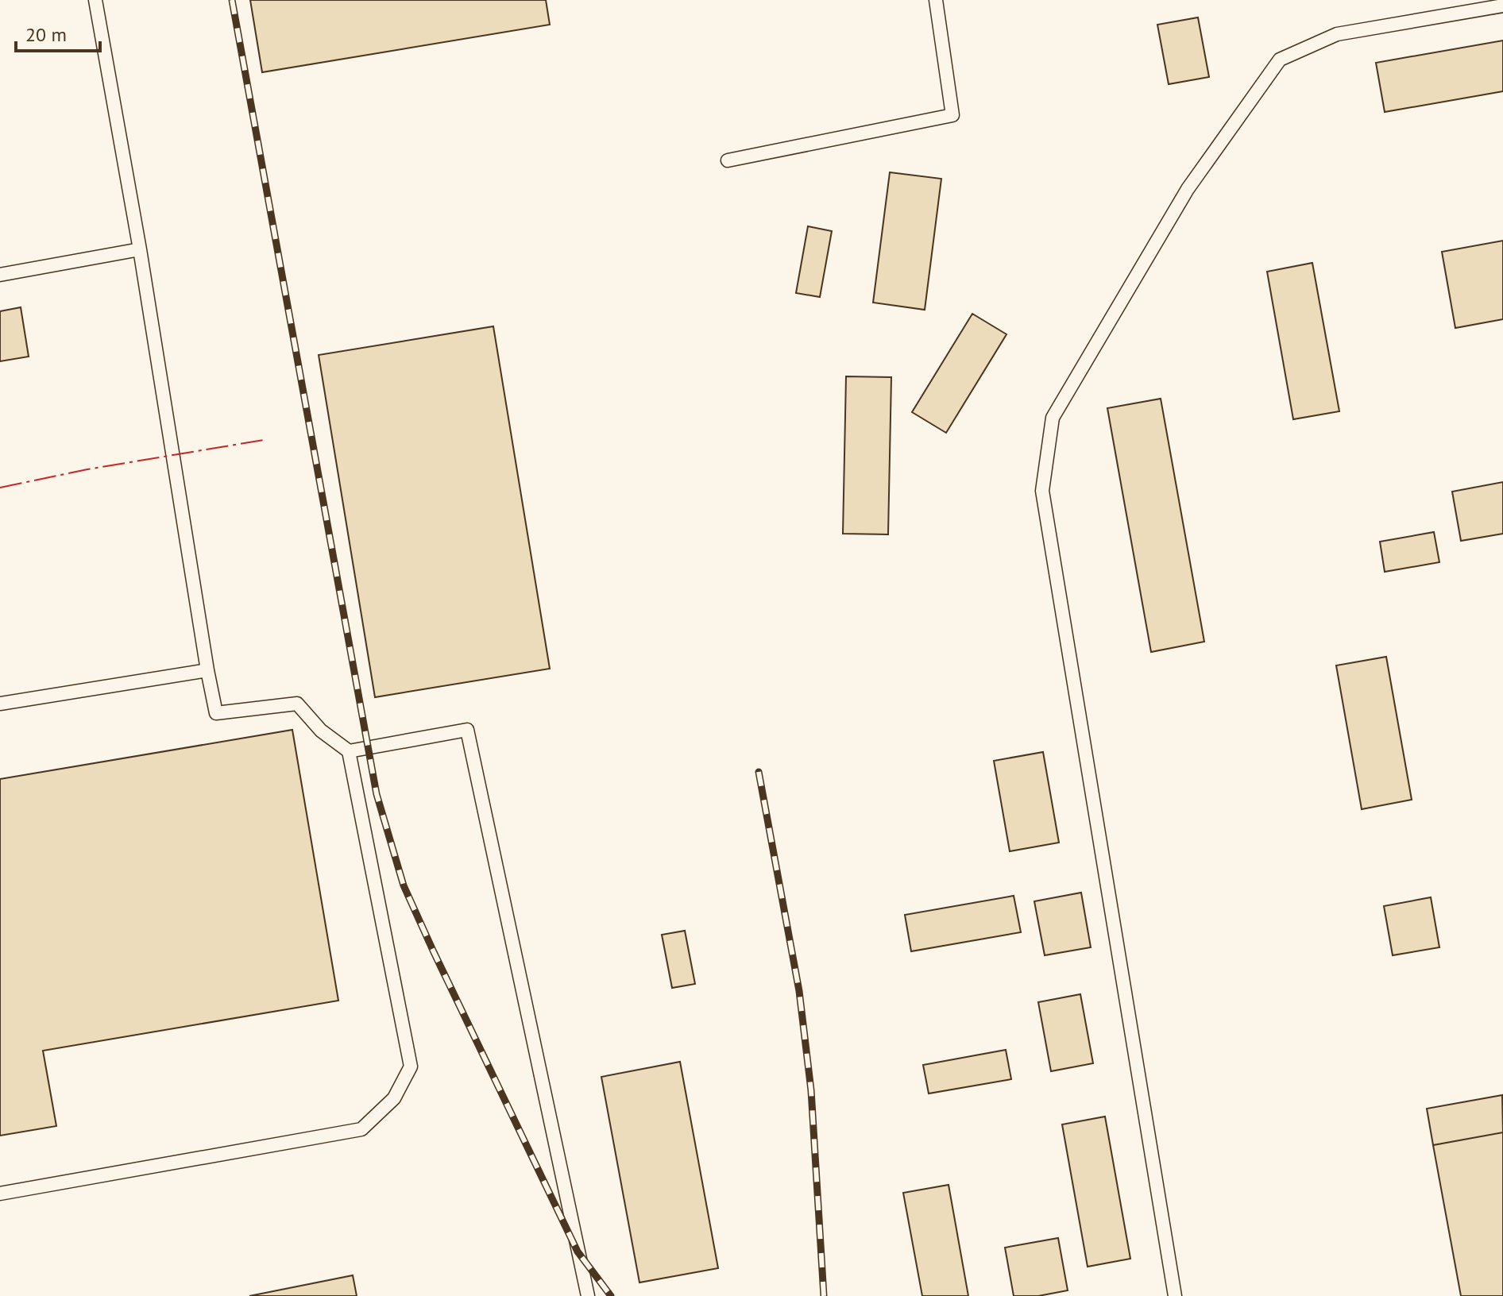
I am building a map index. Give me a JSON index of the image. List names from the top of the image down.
{
  "scale_bar": "20 m"
}
